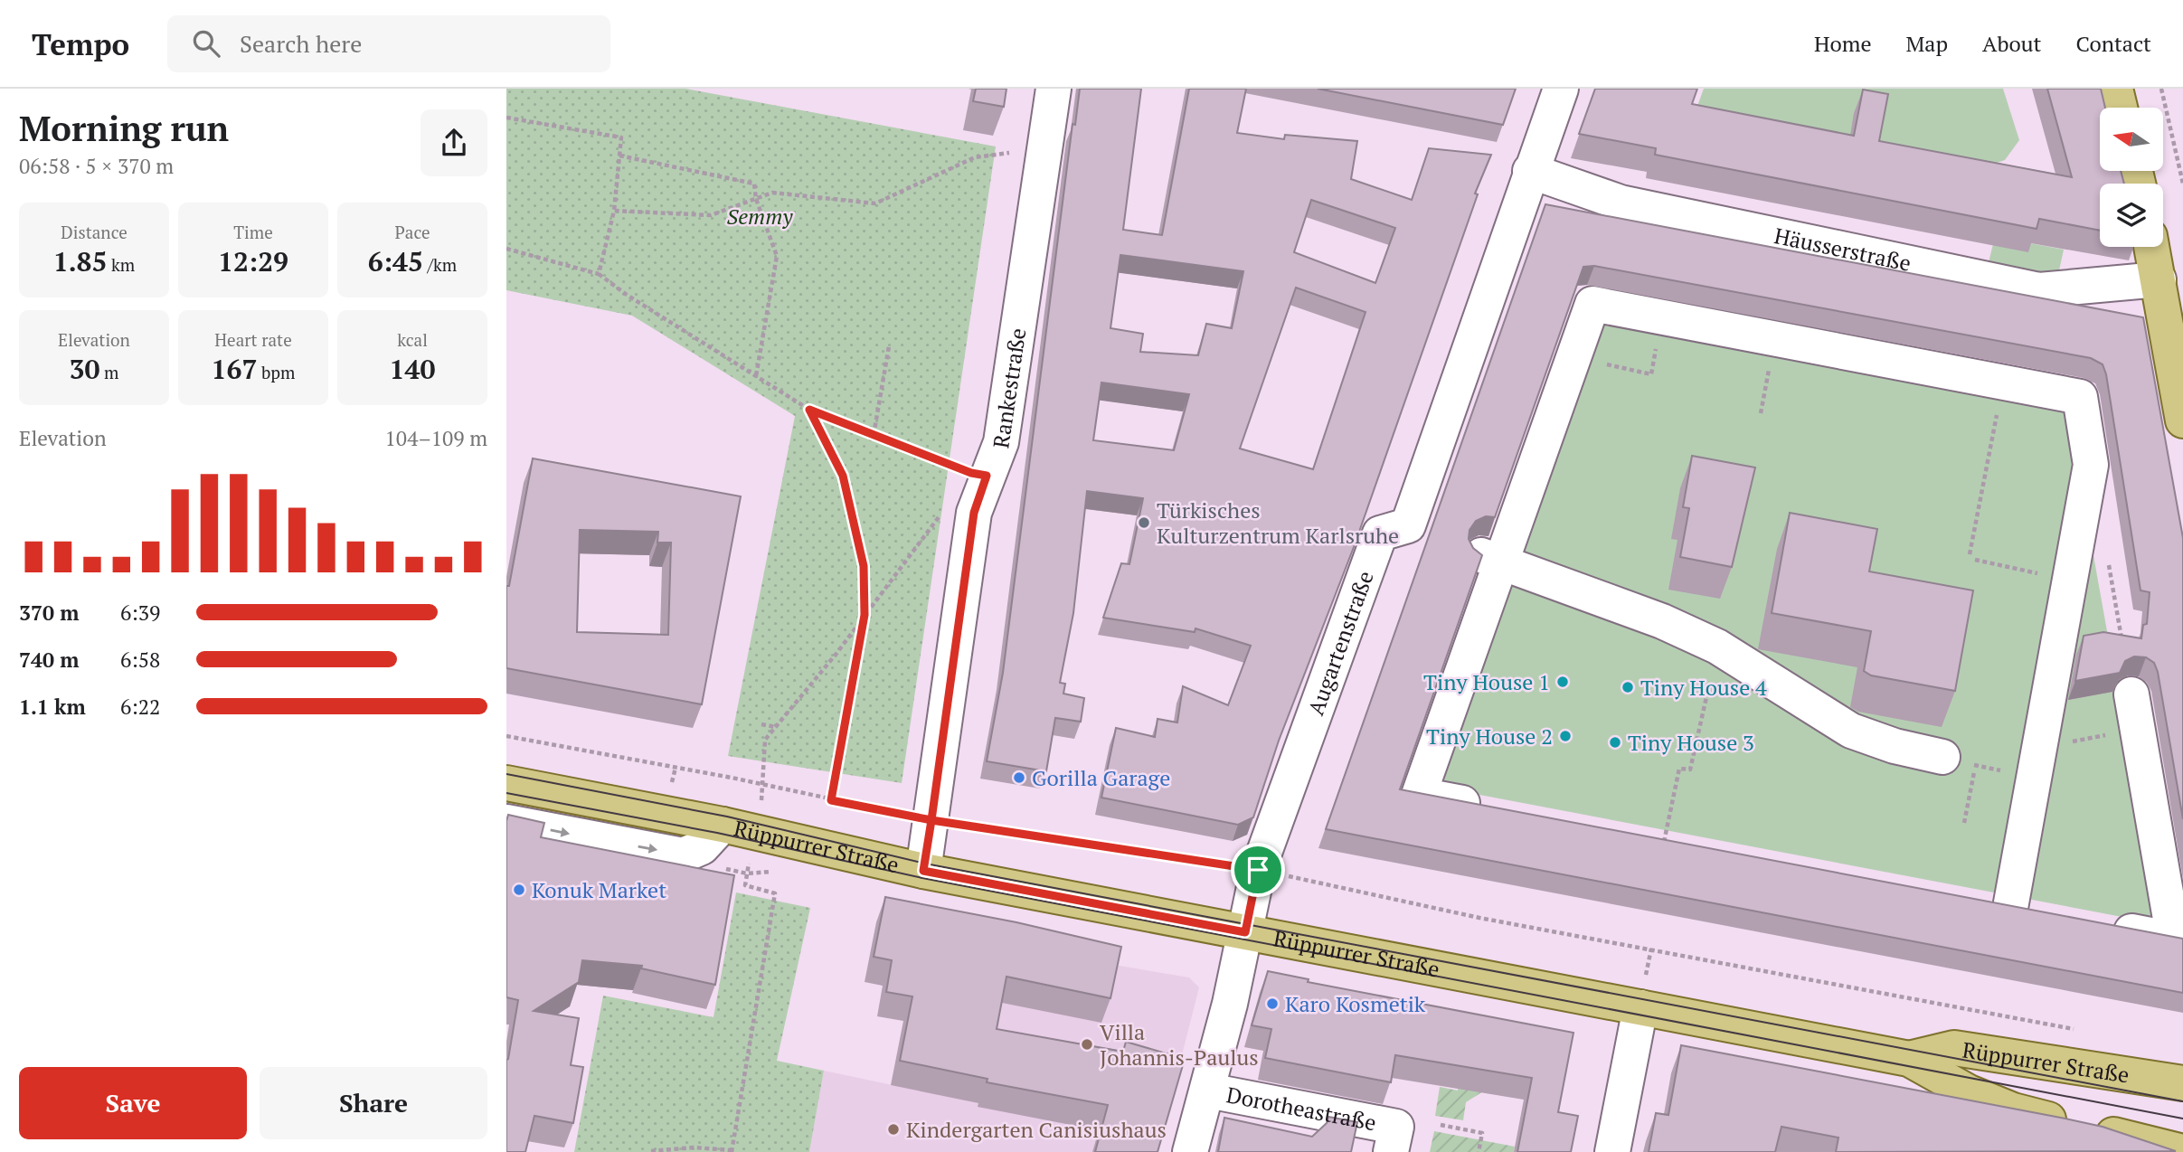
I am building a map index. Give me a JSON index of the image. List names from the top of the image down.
{
  "streets": {
    "main road": ["Rüppurrer Straße"],
    "street": [
      "Häusserstraße",
      "Rankestraße",
      "Augartenstraße",
      "Dorotheastraße"
    ]
  },
  "crossings": [
    ["Häusserstraße", "Augartenstraße"],
    ["Rankestraße", "Rüppurrer Straße"],
    ["Augartenstraße", "Rüppurrer Straße"],
    ["Augartenstraße", "Dorotheastraße"]
  ],
  "parks": ["Semmy"],
  "places": [
    "Türkisches Kulturzentrum Karlsruhe",
    "Tiny House 1",
    "Tiny House 4",
    "Tiny House 2",
    "Tiny House 3",
    "Gorilla Garage",
    "Konuk Market",
    "Karo Kosmetik",
    "Villa Johannis-Paulus",
    "Kindergarten Canisiushaus"
  ],
  "north": "left",
  "page": {
    "header": "Tempo",
    "search": "Search here",
    "nav": [
      "Home",
      "Map",
      "About",
      "Contact"
    ],
    "heading": ["Morning run", "06:58 · 5 × 370 m"],
    "stats": [
      ["Distance", "1.85 km"],
      ["Time", "12:29"],
      ["Pace", "6:45 /km"],
      ["Elevation", "30 m"],
      ["Heart rate", "167 bpm"],
      ["kcal", "140"]
    ],
    "chart": ["Elevation", "104–109 m"],
    "list": [
      {
        "name": "370 m",
        "note": "6:39"
      },
      {
        "name": "740 m",
        "note": "6:58"
      },
      {
        "name": "1.1 km",
        "note": "6:22"
      }
    ],
    "buttons": ["Save", "Share"]
  }
}
